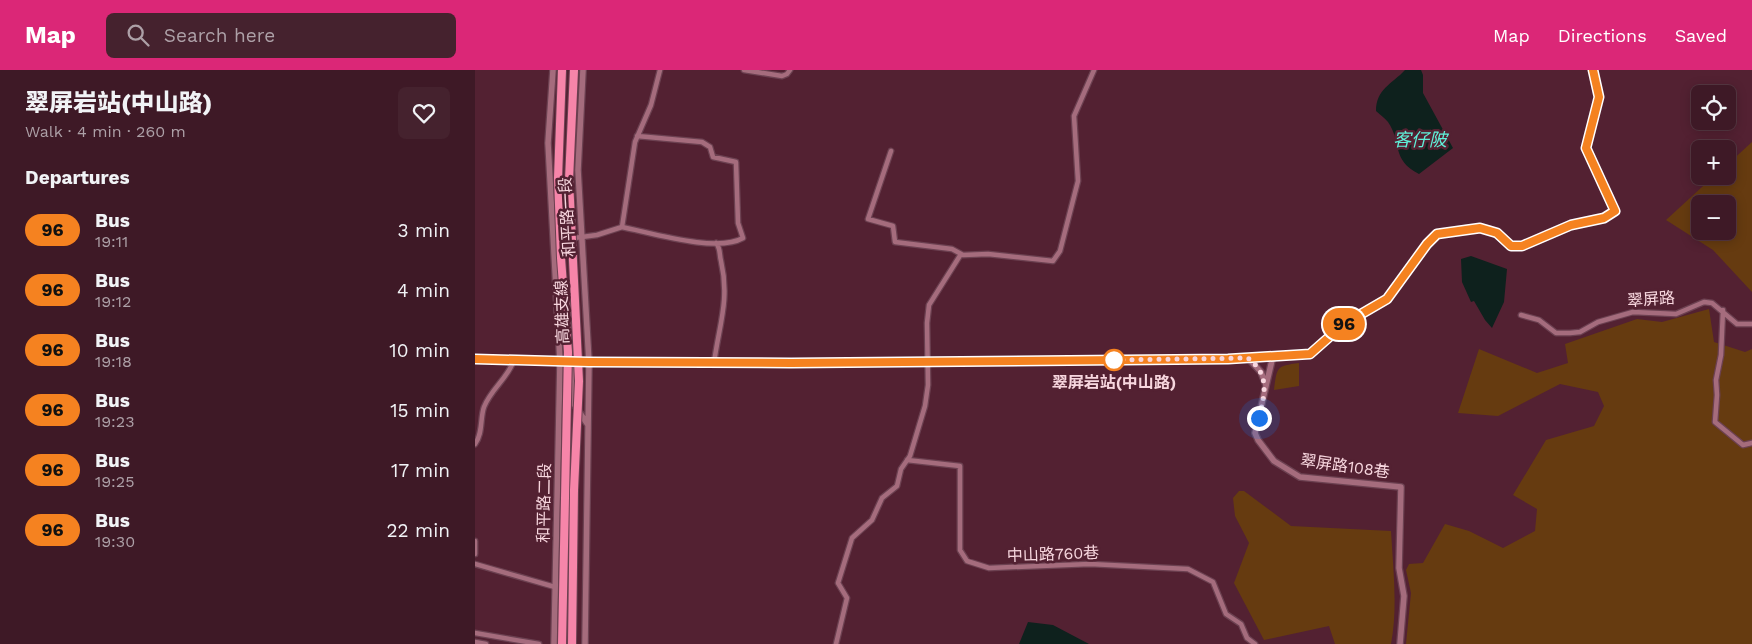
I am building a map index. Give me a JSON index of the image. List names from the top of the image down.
{
  "streets": {
    "highway": ["高雄支線"],
    "street": [
      "和平路一段",
      "翠屏路",
      "翠屏路108巷",
      "和平路二段",
      "中山路760巷"
    ]
  },
  "crossings": [
    ["和平路一段", "和平路二段"]
  ],
  "water": ["客仔陂"],
  "places": ["翠屏岩站(中山路)"],
  "lines": ["bus line 96"],
  "page": {
    "header": "Map",
    "search": "Search here",
    "nav": ["Map", "Directions", "Saved"],
    "heading": [
      ["翠屏岩站(中山路)", "Walk · 4 min · 260 m"],
      "Departures"
    ],
    "on_map": "96",
    "map_buttons": ["+", "−"],
    "list": [
      {
        "mark": "96",
        "name": "Bus",
        "note": "19:11",
        "value": "3 min"
      },
      {
        "mark": "96",
        "name": "Bus",
        "note": "19:12",
        "value": "4 min"
      },
      {
        "mark": "96",
        "name": "Bus",
        "note": "19:18",
        "value": "10 min"
      },
      {
        "mark": "96",
        "name": "Bus",
        "note": "19:23",
        "value": "15 min"
      },
      {
        "mark": "96",
        "name": "Bus",
        "note": "19:25",
        "value": "17 min"
      },
      {
        "mark": "96",
        "name": "Bus",
        "note": "19:30",
        "value": "22 min"
      }
    ]
  }
}
